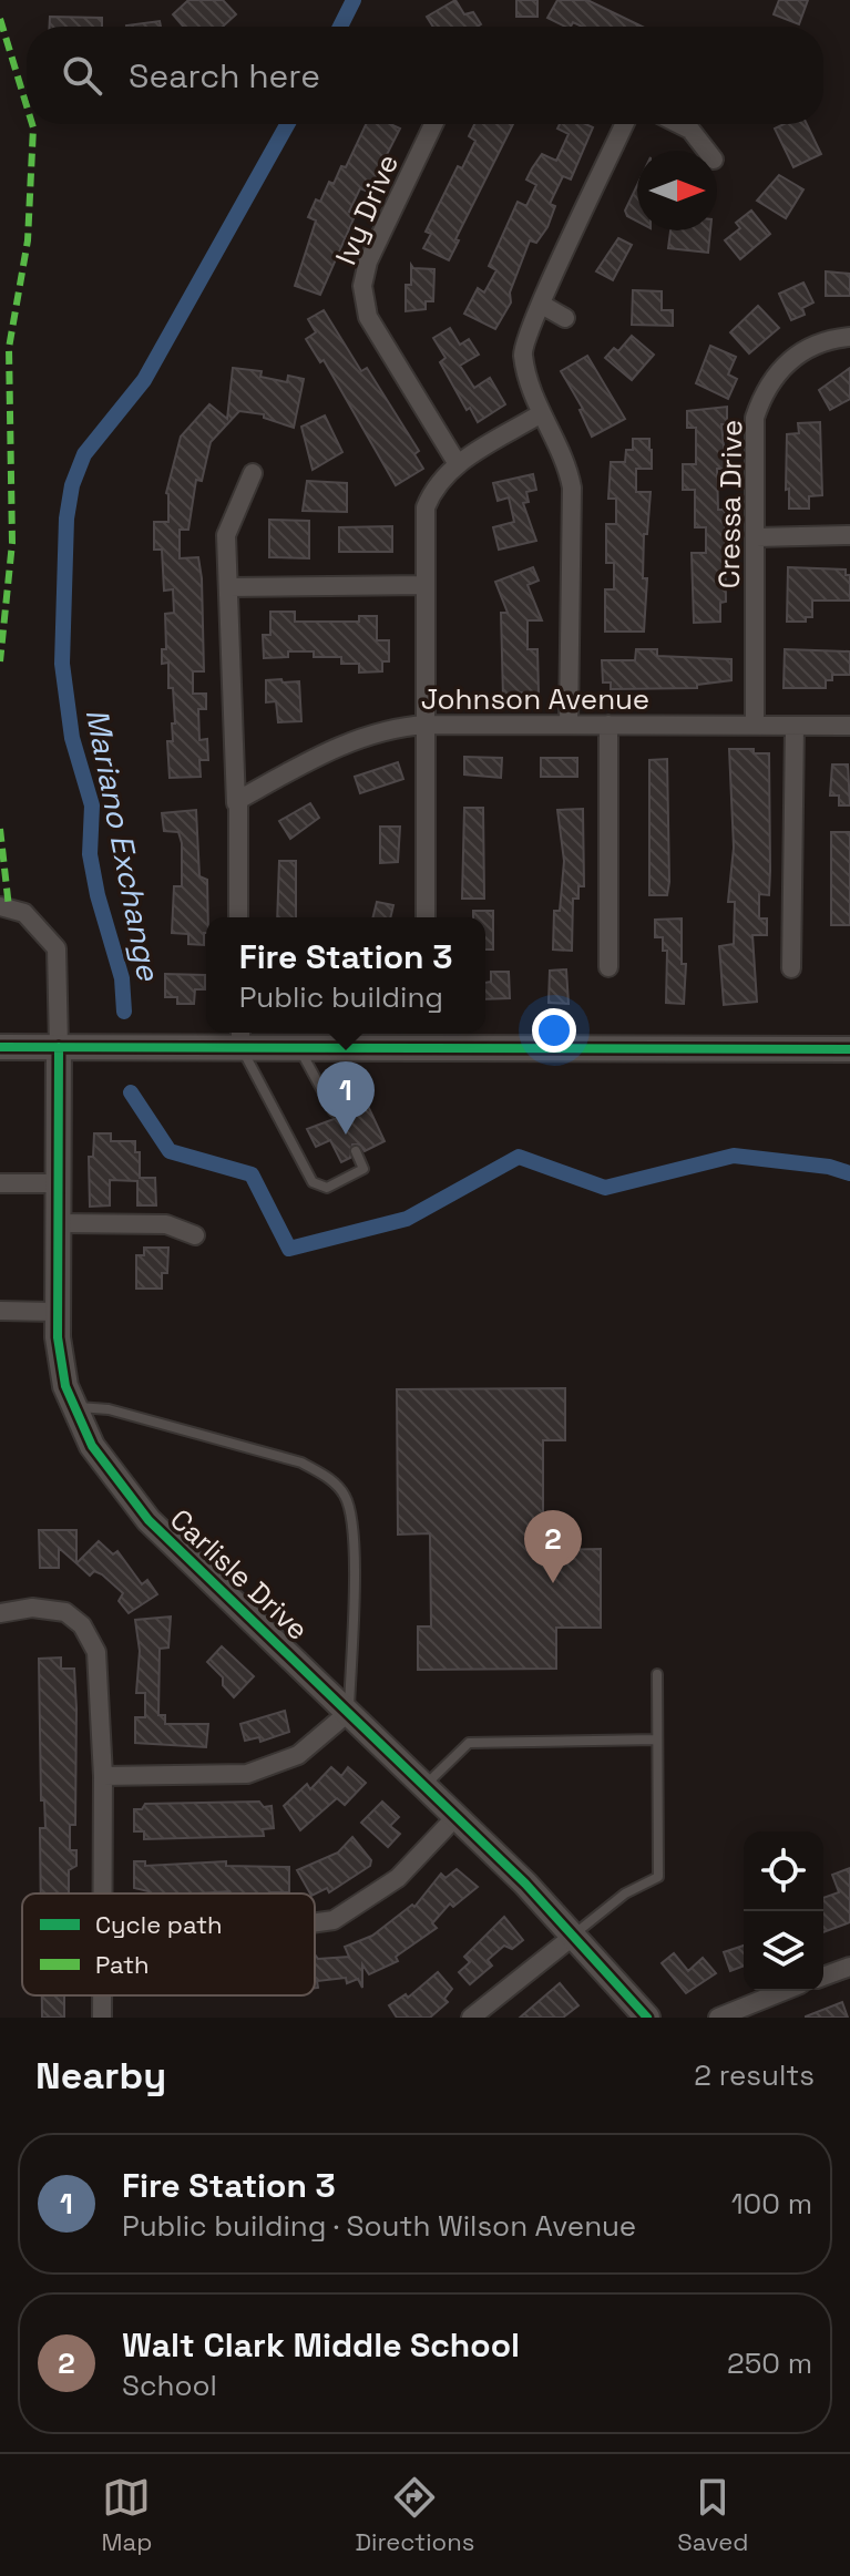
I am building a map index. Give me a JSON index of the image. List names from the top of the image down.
{
  "streets": {
    "street": [
      "Ivy Drive",
      "Cressa Drive",
      "Johnson Avenue",
      "Carlisle Drive"
    ]
  },
  "crossings": [
    ["Cressa Drive", "Johnson Avenue"]
  ],
  "water": ["Mariano Exchange"],
  "legend": ["Cycle path", "Path"],
  "north": "right",
  "page": {
    "search": "Search here",
    "popup": ["Fire Station 3", "Public building"],
    "pins": ["1", "2"],
    "heading": ["Nearby", "2 results"],
    "list": [
      {
        "mark": "1",
        "name": "Fire Station 3",
        "note": "Public building · South Wilson Avenue",
        "value": "100 m"
      },
      {
        "mark": "2",
        "name": "Walt Clark Middle School",
        "note": "School",
        "value": "250 m"
      }
    ],
    "nav": ["Map", "Directions", "Saved"]
  }
}
